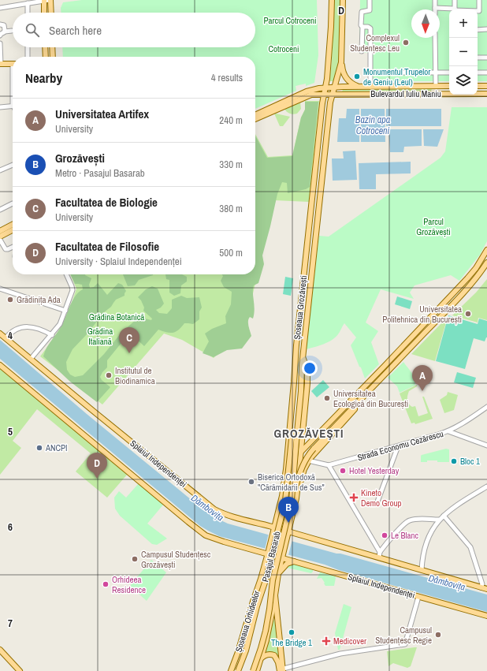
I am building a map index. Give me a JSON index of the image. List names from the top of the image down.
{
  "streets": {
    "main road": [
      "Bulevardul Iuliu Maniu",
      "Șoseaua Grozăvești",
      "Splaiul Independenței",
      "Pasajul Basarab",
      "Șoseaua Orhideelor"
    ],
    "street": ["Strada Economu Cezărescu"]
  },
  "crossings": [
    ["Bulevardul Iuliu Maniu", "Șoseaua Grozăvești"],
    ["Șoseaua Grozăvești", "Splaiul Independenței"],
    ["Șoseaua Grozăvești", "Pasajul Basarab"],
    ["Șoseaua Grozăvești", "Șoseaua Orhideelor"],
    ["Splaiul Independenței", "Șoseaua Orhideelor"]
  ],
  "districts": ["GROZĂVEŞTI"],
  "water": ["Bazin apa Cotroceni", "Dâmbovița"],
  "parks": [
    "Parcul Cotroceni",
    "Cotroceni",
    "Parcul Grozăvești",
    "Grădina Botanică",
    "Grădina Italiană"
  ],
  "places": {
    "other": [
      "Complexul Studențesc Leu",
      "Monumentul Trupelor de Geniu (Leul)",
      "Grădinița Ada",
      "Universitatea Politehnica din București",
      "Institutul de Biodinamica",
      "Universitatea Ecologică din București",
      "ANCPI",
      "Bloc 1",
      "Hotel Yesterday",
      "Biserica Ortodoxă \"Cărămidarii de Sus\"",
      "Le Blanc",
      "Campusul Studențesc Grozăvești",
      "Orhideea Residence",
      "The Bridge 1",
      "Campusul Studențesc Regie"
    ],
    "health": ["Kineto Demo Group", "Medicover"]
  },
  "north": "bottom",
  "page": {
    "map_buttons": ["+", "−"],
    "search": "Search here",
    "heading": ["Nearby", "4 results"],
    "list": [
      {
        "mark": "A",
        "name": "Universitatea Artifex",
        "note": "University",
        "value": "240 m"
      },
      {
        "mark": "B",
        "name": "Grozăvești",
        "note": "Metro · Pasajul Basarab",
        "value": "330 m"
      },
      {
        "mark": "C",
        "name": "Facultatea de Biologie",
        "note": "University",
        "value": "380 m"
      },
      {
        "mark": "D",
        "name": "Facultatea de Filosofie",
        "note": "University · Splaiul Independenței",
        "value": "500 m"
      }
    ],
    "pins": [
      "C",
      "A",
      "D",
      "B"
    ]
  },
  "grid": {
    "columns": ["D"],
    "rows": [
      "4",
      "5",
      "6",
      "7"
    ]
  }
}
